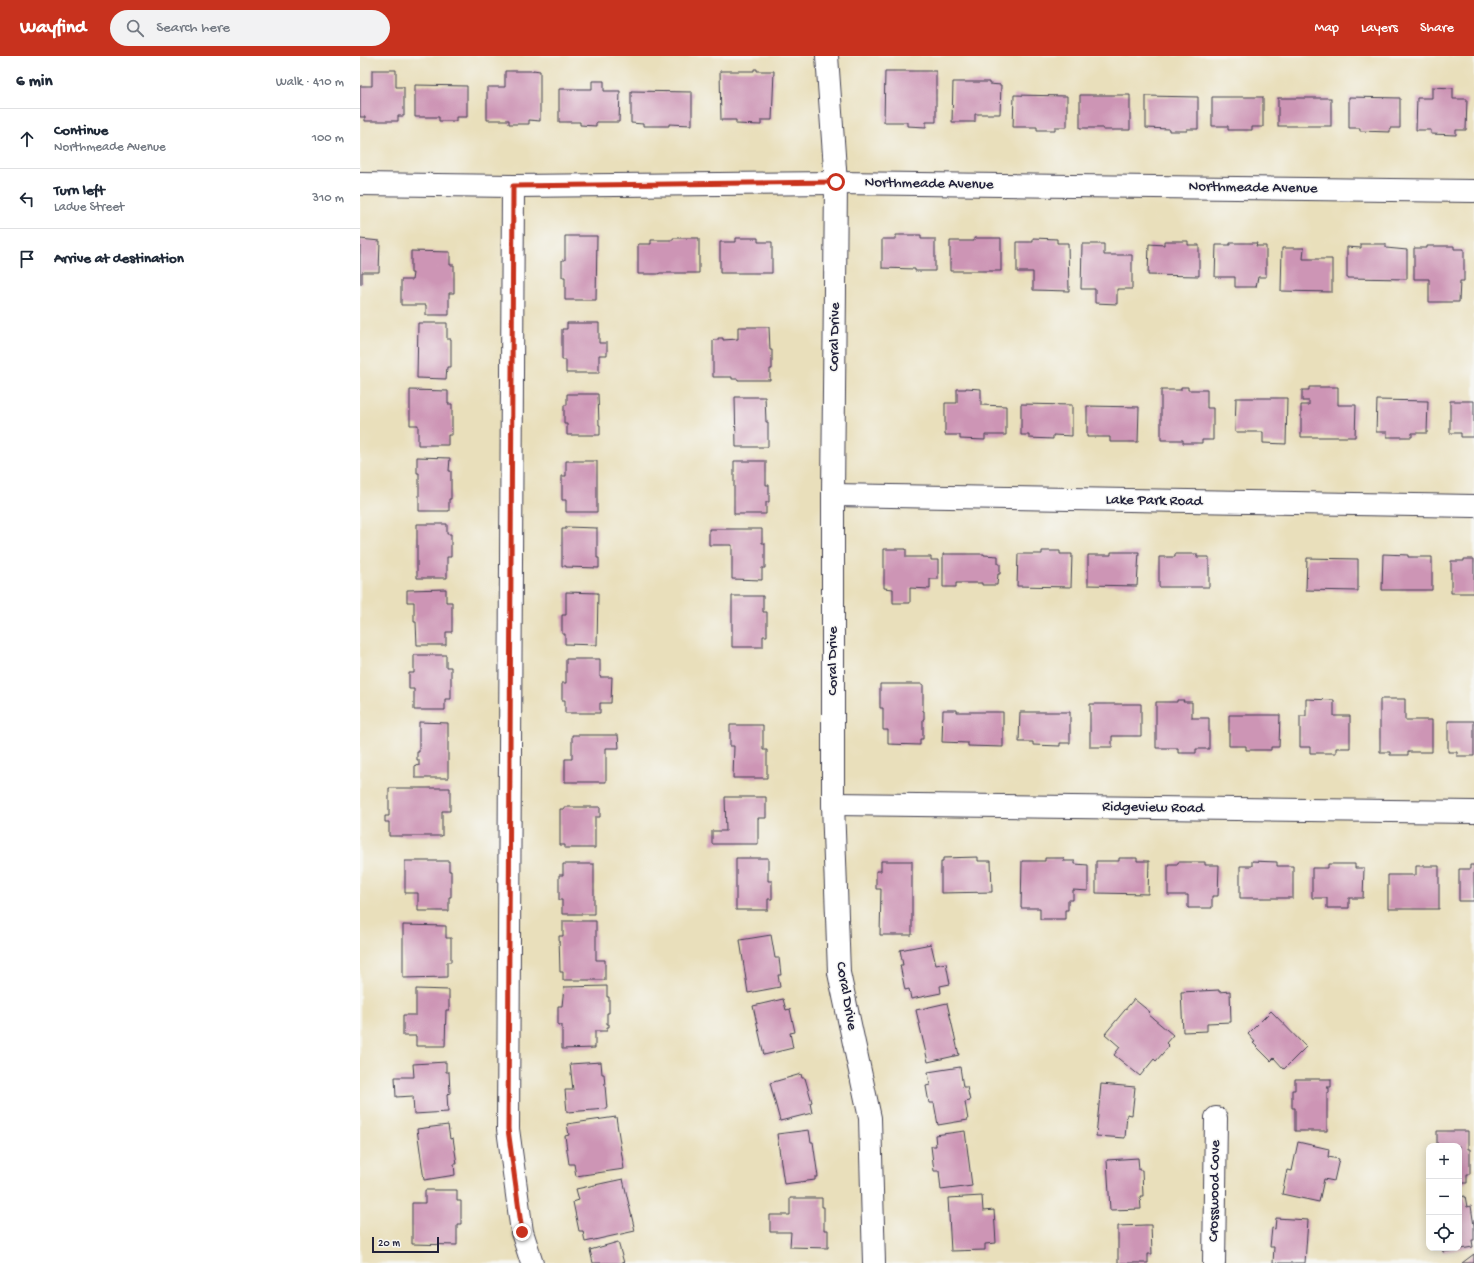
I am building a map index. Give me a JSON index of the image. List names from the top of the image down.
{
  "streets": {
    "street": [
      "Northmeade Avenue",
      "Coral Drive",
      "Lake Park Road",
      "Ridgeview Road",
      "Crosswood Cove"
    ]
  },
  "crossings": [
    ["Northmeade Avenue", "Coral Drive"],
    ["Coral Drive", "Lake Park Road"],
    ["Coral Drive", "Ridgeview Road"]
  ],
  "scale_bar": "20 m",
  "page": {
    "header": "Wayfind",
    "search": "Search here",
    "nav": ["Map", "Layers", "Share"],
    "heading": ["6 min", "Walk · 410 m"],
    "list": [
      ["Continue", "Northmeade Avenue", "100 m"],
      ["Turn left", "Ladue Street", "310 m"],
      "Arrive at destination"
    ],
    "map_buttons": ["+", "−"],
    "scale": "20 m"
  }
}
